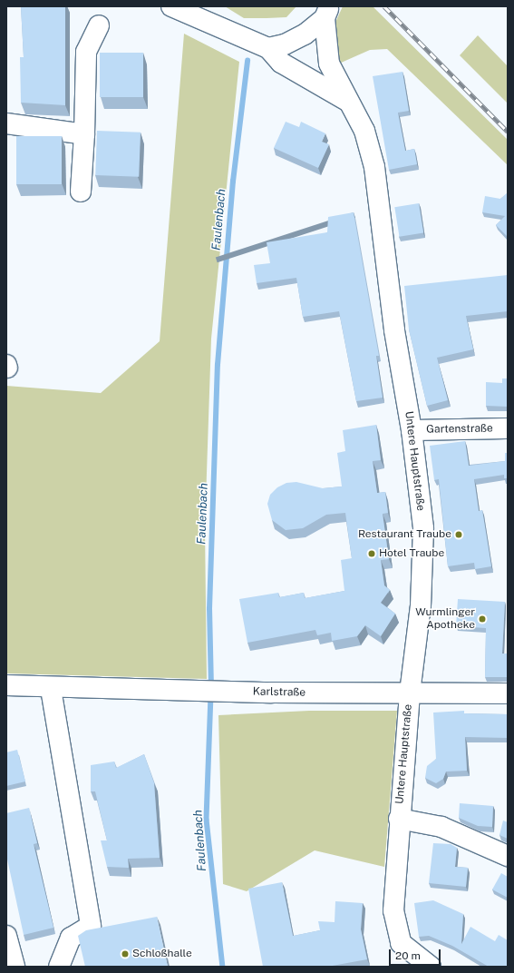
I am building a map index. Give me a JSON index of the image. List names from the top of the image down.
{
  "streets": {
    "street": ["Gartenstraße", "Untere Hauptstraße", "Karlstraße"]
  },
  "crossings": [
    ["Gartenstraße", "Untere Hauptstraße"],
    ["Untere Hauptstraße", "Karlstraße"]
  ],
  "water": ["Faulenbach"],
  "places": [
    "Restaurant Traube",
    "Hotel Traube",
    "Wurmlinger Apotheke",
    "Schloßhalle"
  ],
  "scale_bar": "20 m"
}
